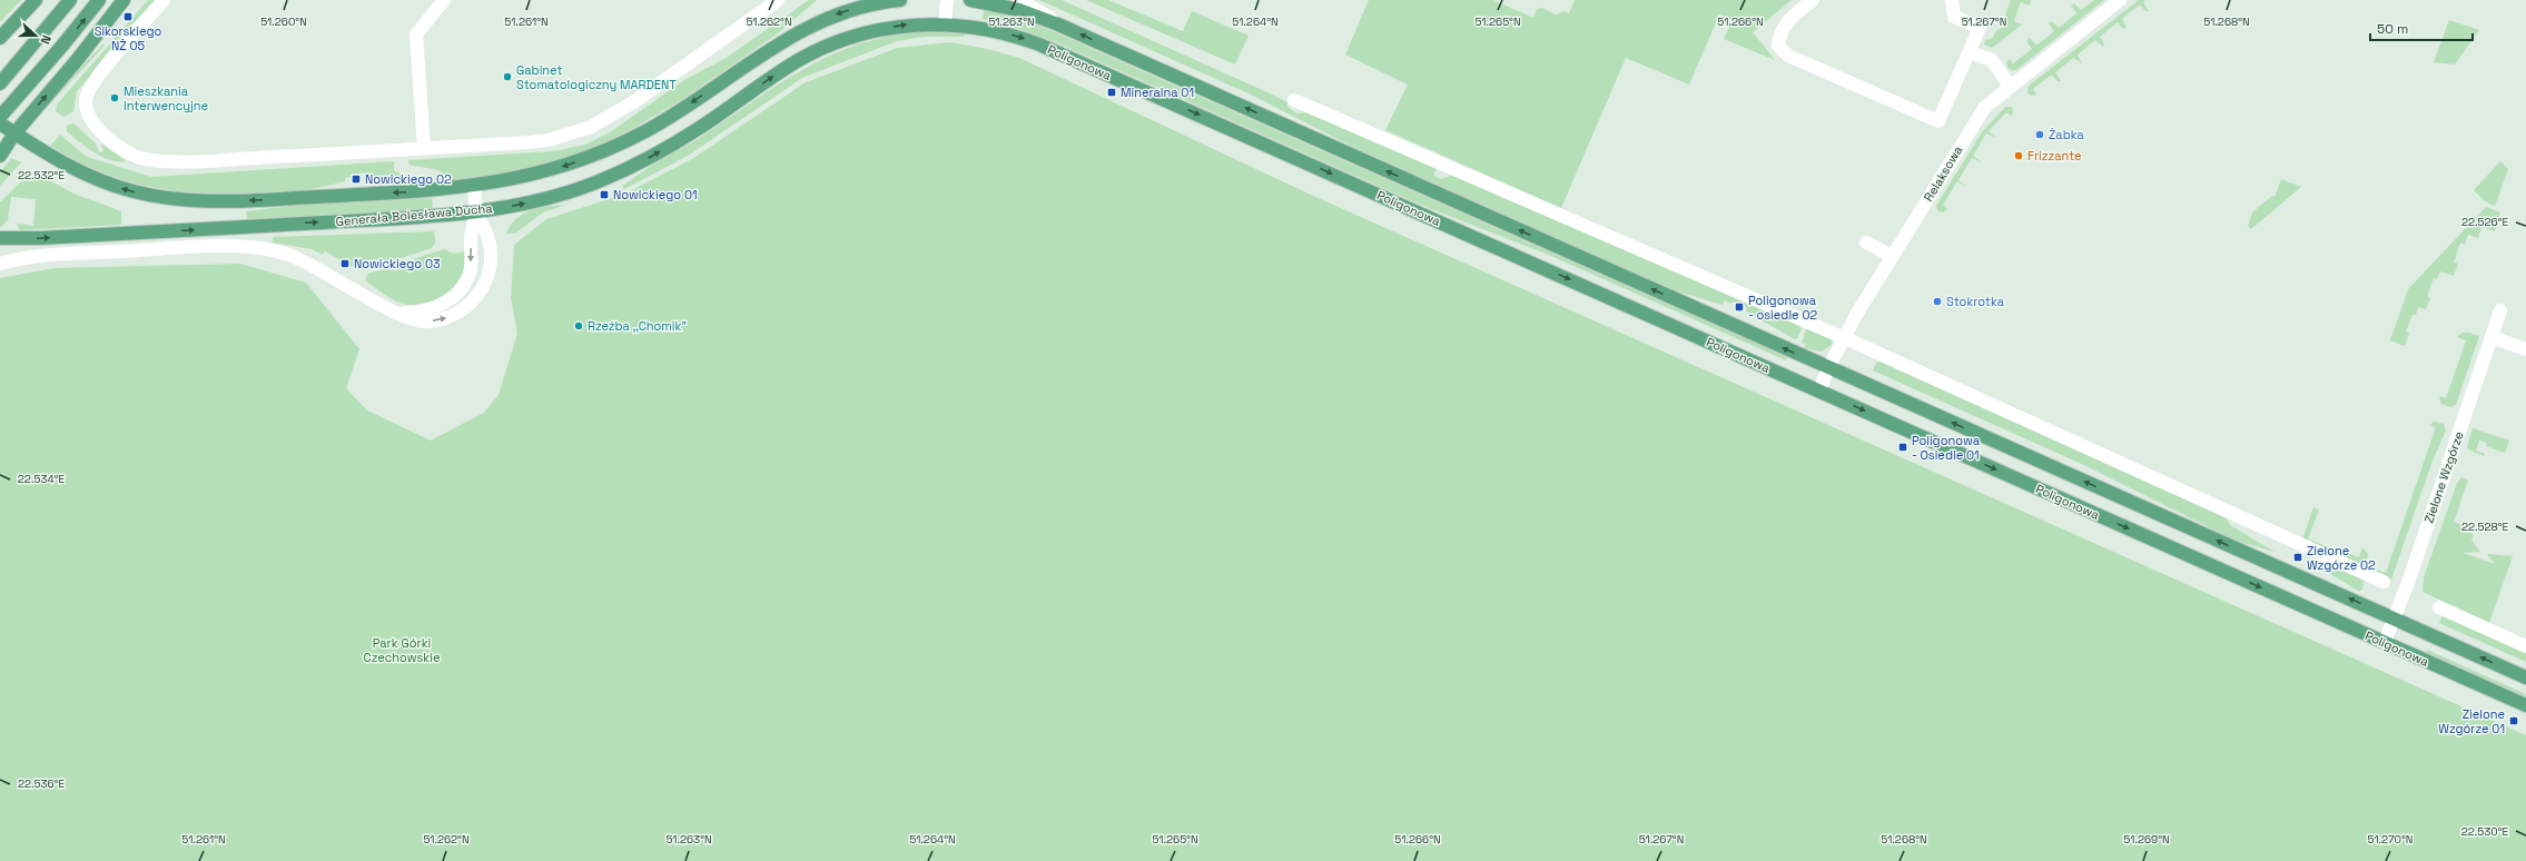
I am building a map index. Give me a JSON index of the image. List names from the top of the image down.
{
  "streets": {
    "main road": ["Poligonowa", "Generała Bolesława Ducha"],
    "street": ["Relaksowa", "Zielone Wzgórze"]
  },
  "crossings": [
    ["Poligonowa", "Relaksowa"],
    ["Poligonowa", "Generała Bolesława Ducha"],
    ["Poligonowa", "Zielone Wzgórze"]
  ],
  "parks": ["Park Górki Czechowskie"],
  "places": {
    "transit": [
      "Sikorskiego NŻ 05",
      "Mineralna 01",
      "Nowickiego 02",
      "Nowickiego 01",
      "Nowickiego 03",
      "Poligonowa - osiedle 02",
      "Poligonowa - Osiedle 01",
      "Zielone Wzgórze 02",
      "Zielone Wzgórze 01"
    ],
    "other": [
      "Gabinet Stomatologiczny MARDENT",
      "Mieszkania interwencyjne",
      "Żabka",
      "Frizzante",
      "Stokrotka",
      "Rzeźba ,,Chomik\""
    ]
  },
  "scale_bar": "50 m",
  "north": "right",
  "coordinates": [
    "51.261°N",
    "51.262°N",
    "51.263°N",
    "51.264°N",
    "51.265°N",
    "51.266°N",
    "51.267°N",
    "51.268°N",
    "51.260°N",
    "22.532°E",
    "22.526°E",
    "22.534°E",
    "22.528°E",
    "22.536°E",
    "22.530°E",
    "51.269°N",
    "51.270°N"
  ]
}
